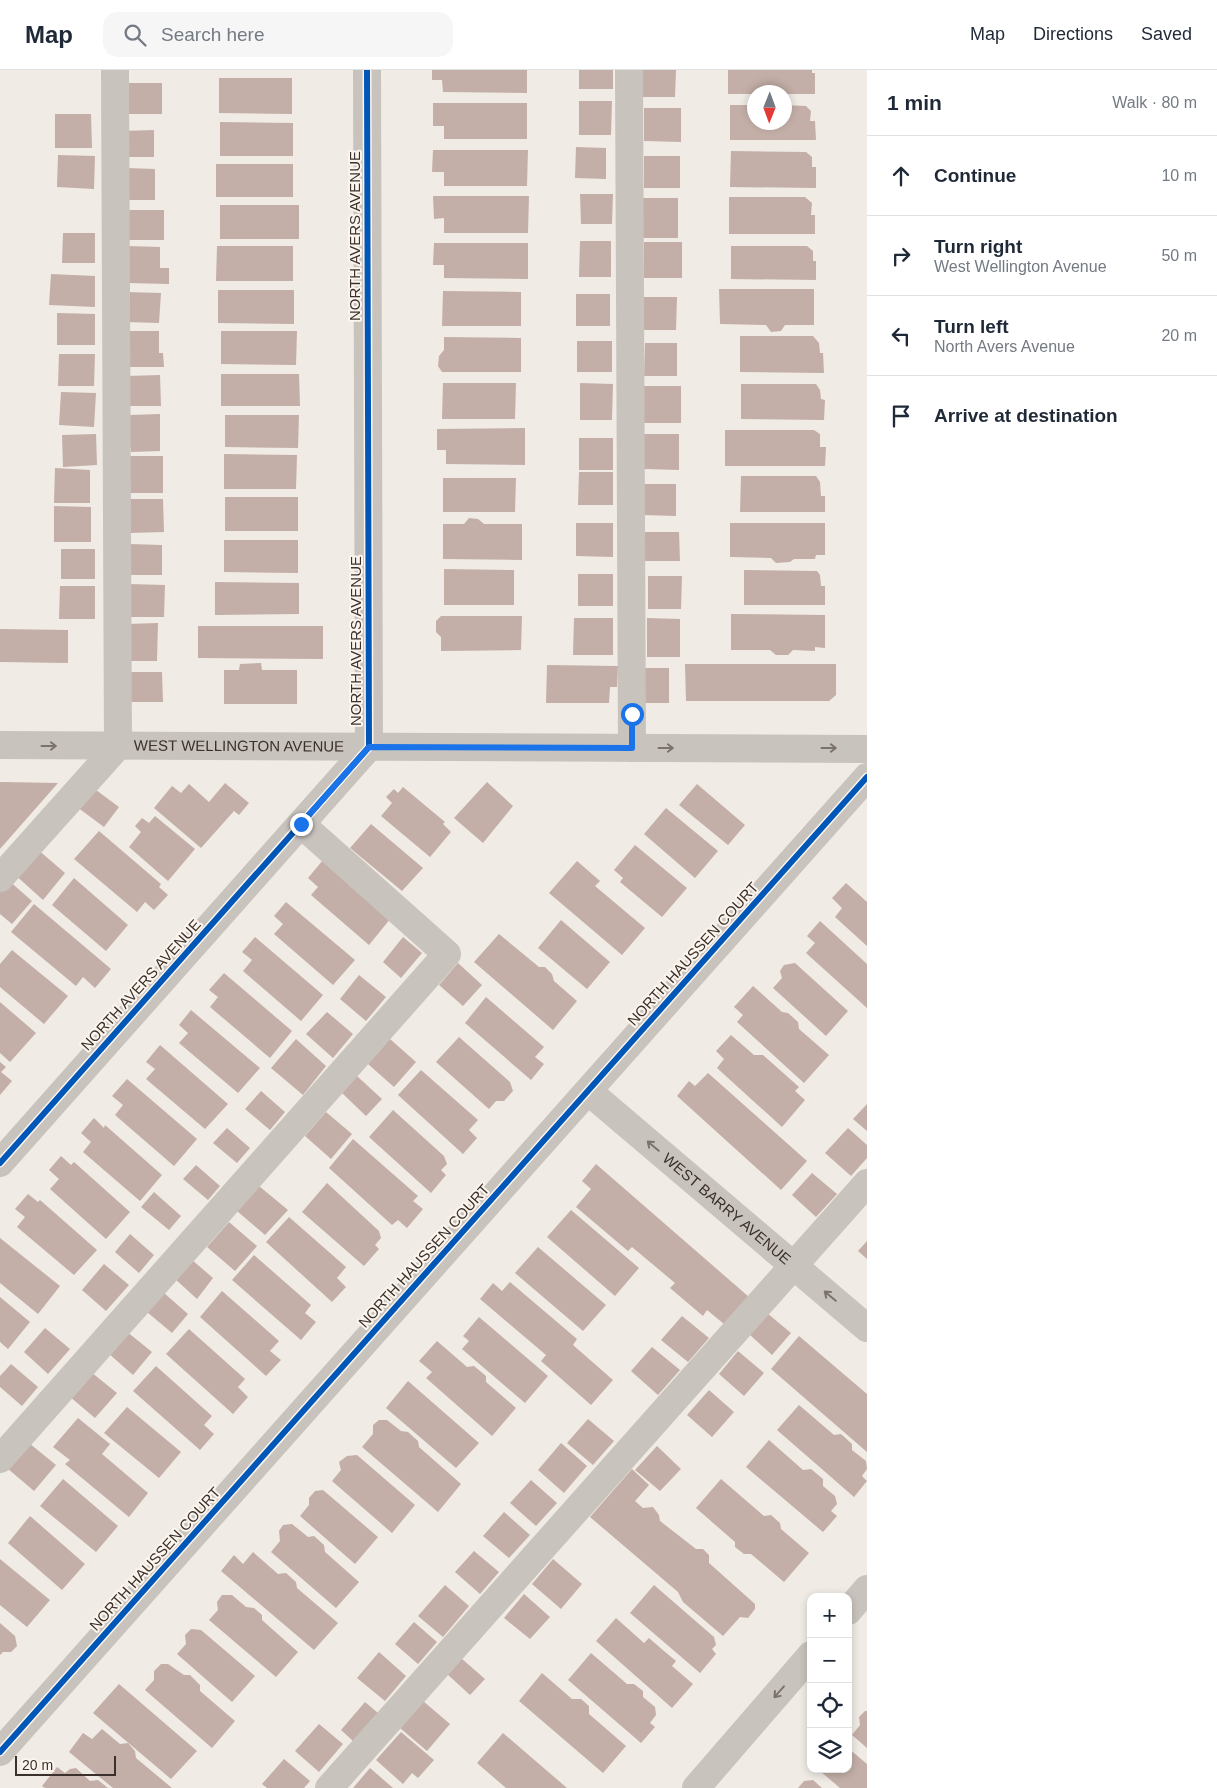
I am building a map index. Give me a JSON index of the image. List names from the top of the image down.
{
  "streets": {
    "street": [
      "NORTH AVERS AVENUE",
      "WEST WELLINGTON AVENUE",
      "NORTH HAUSSEN COURT",
      "WEST BARRY AVENUE"
    ]
  },
  "crossings": [
    ["NORTH AVERS AVENUE", "WEST WELLINGTON AVENUE"],
    ["NORTH HAUSSEN COURT", "WEST BARRY AVENUE"]
  ],
  "one_way": ["WEST WELLINGTON AVENUE", "WEST BARRY AVENUE"],
  "scale_bar": "20 m",
  "north": "bottom",
  "page": {
    "header": "Map",
    "search": "Search here",
    "nav": ["Map", "Directions", "Saved"],
    "heading": ["1 min", "Walk · 80 m"],
    "list": [
      ["Continue", "10 m"],
      ["Turn right", "West Wellington Avenue", "50 m"],
      ["Turn left", "North Avers Avenue", "20 m"],
      "Arrive at destination"
    ],
    "map_buttons": ["+", "−"],
    "scale": "20 m"
  }
}
